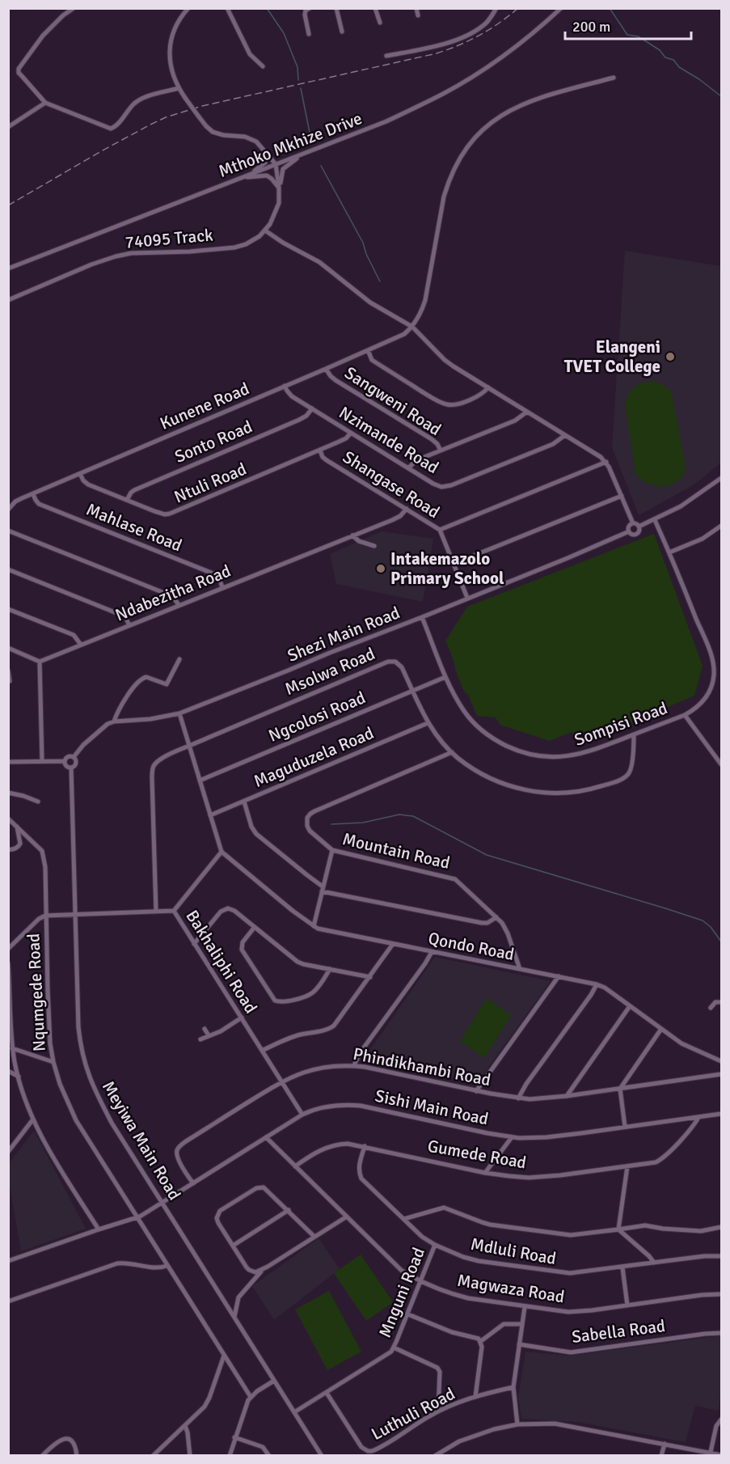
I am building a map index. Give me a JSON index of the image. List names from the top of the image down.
{
  "streets": {
    "street": [
      "Mthoko Mkhize Drive",
      "74095 Track",
      "Sangweni Road",
      "Kunene Road",
      "Nzimande Road",
      "Sonto Road",
      "Ntuli Road",
      "Shangase Road",
      "Mahlase Road",
      "Ndabezitha Road",
      "Shezi Main Road",
      "Msolwa Road",
      "Ngcolosi Road",
      "Sompisi Road",
      "Maguduzela Road",
      "Mountain Road",
      "Qondo Road",
      "Bakhaliphi Road",
      "Nqumgede Road",
      "Phindikhambi Road",
      "Sishi Main Road",
      "Meyiwa Main Road",
      "Gumede Road",
      "Mdluli Road",
      "Magwaza Road",
      "Mnguni Road",
      "Sabella Road",
      "Luthuli Road"
    ]
  },
  "crossings": [
    ["Mthoko Mkhize Drive", "74095 Track"],
    ["Sangweni Road", "Kunene Road"],
    ["Kunene Road", "Nzimande Road"],
    ["Kunene Road", "Ntuli Road"],
    ["Kunene Road", "Mahlase Road"],
    ["Nzimande Road", "Sonto Road"],
    ["Nzimande Road", "Ntuli Road"],
    ["Sonto Road", "Ntuli Road"],
    ["Ntuli Road", "Shangase Road"],
    ["Shangase Road", "Ndabezitha Road"],
    ["Shangase Road", "Shezi Main Road"],
    ["Mahlase Road", "Ndabezitha Road"],
    ["Shezi Main Road", "Sompisi Road"],
    ["Msolwa Road", "Ngcolosi Road"],
    ["Msolwa Road", "Sompisi Road"],
    ["Msolwa Road", "Maguduzela Road"],
    ["Msolwa Road", "Mountain Road"],
    ["Ngcolosi Road", "Sompisi Road"],
    ["Mountain Road", "Qondo Road"],
    ["Qondo Road", "Bakhaliphi Road"],
    ["Bakhaliphi Road", "Phindikhambi Road"],
    ["Bakhaliphi Road", "Sishi Main Road"],
    ["Nqumgede Road", "Sishi Main Road"],
    ["Phindikhambi Road", "Sishi Main Road"],
    ["Sishi Main Road", "Meyiwa Main Road"],
    ["Sishi Main Road", "Gumede Road"],
    ["Sishi Main Road", "Magwaza Road"],
    ["Meyiwa Main Road", "Mnguni Road"],
    ["Gumede Road", "Mdluli Road"],
    ["Gumede Road", "Magwaza Road"],
    ["Mdluli Road", "Mnguni Road"],
    ["Magwaza Road", "Mnguni Road"],
    ["Mnguni Road", "Luthuli Road"]
  ],
  "places": ["Elangeni TVET College", "Intakemazolo Primary School"],
  "scale_bar": "200 m"
}
